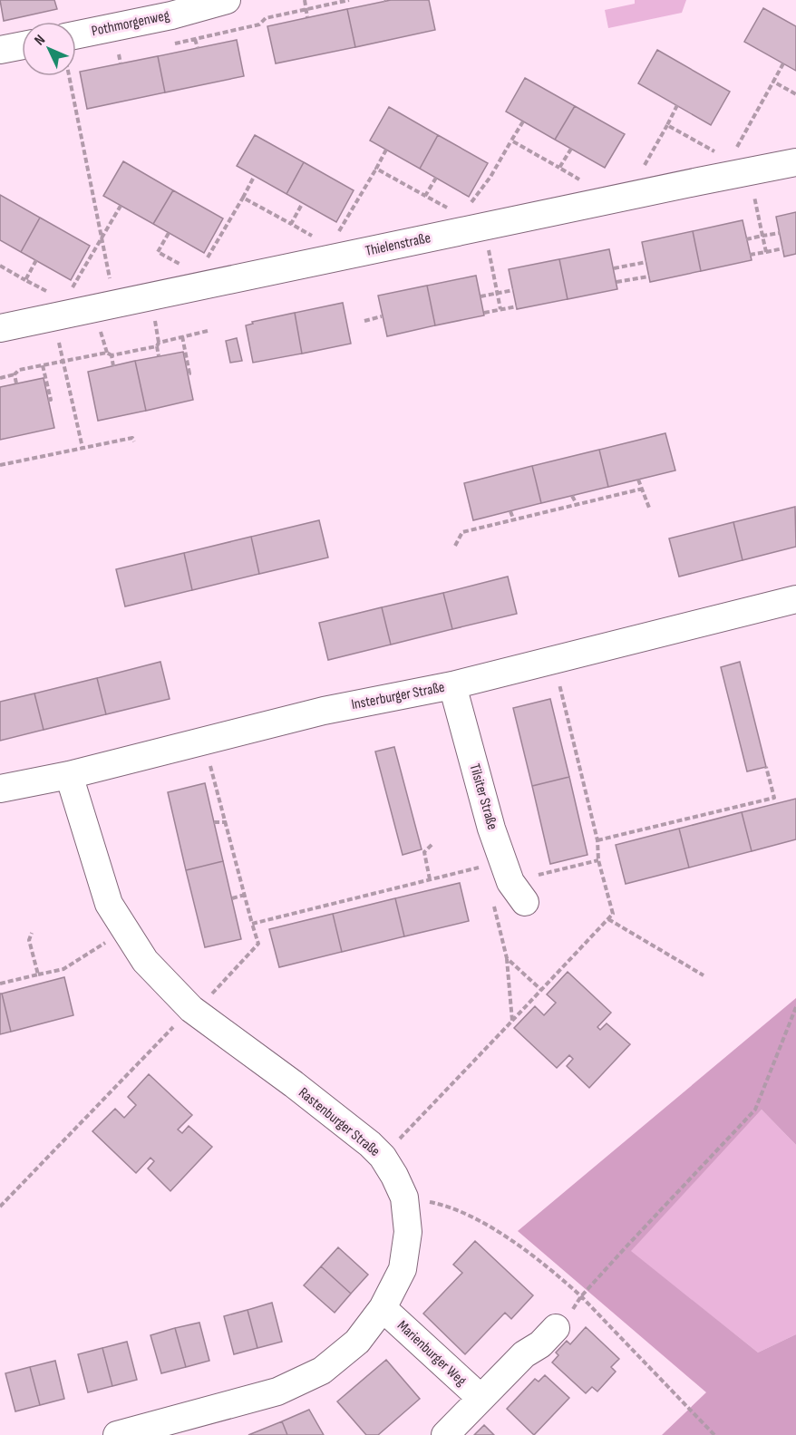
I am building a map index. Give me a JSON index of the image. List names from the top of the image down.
{
  "streets": {
    "street": [
      "Pothmorgenweg",
      "Thielenstraße",
      "Insterburger Straße",
      "Tilsiter Straße",
      "Rastenburger Straße",
      "Marienburger Weg"
    ]
  },
  "crossings": [
    ["Insterburger Straße", "Tilsiter Straße"],
    ["Insterburger Straße", "Rastenburger Straße"],
    ["Rastenburger Straße", "Marienburger Weg"]
  ],
  "north": "top left"
}
